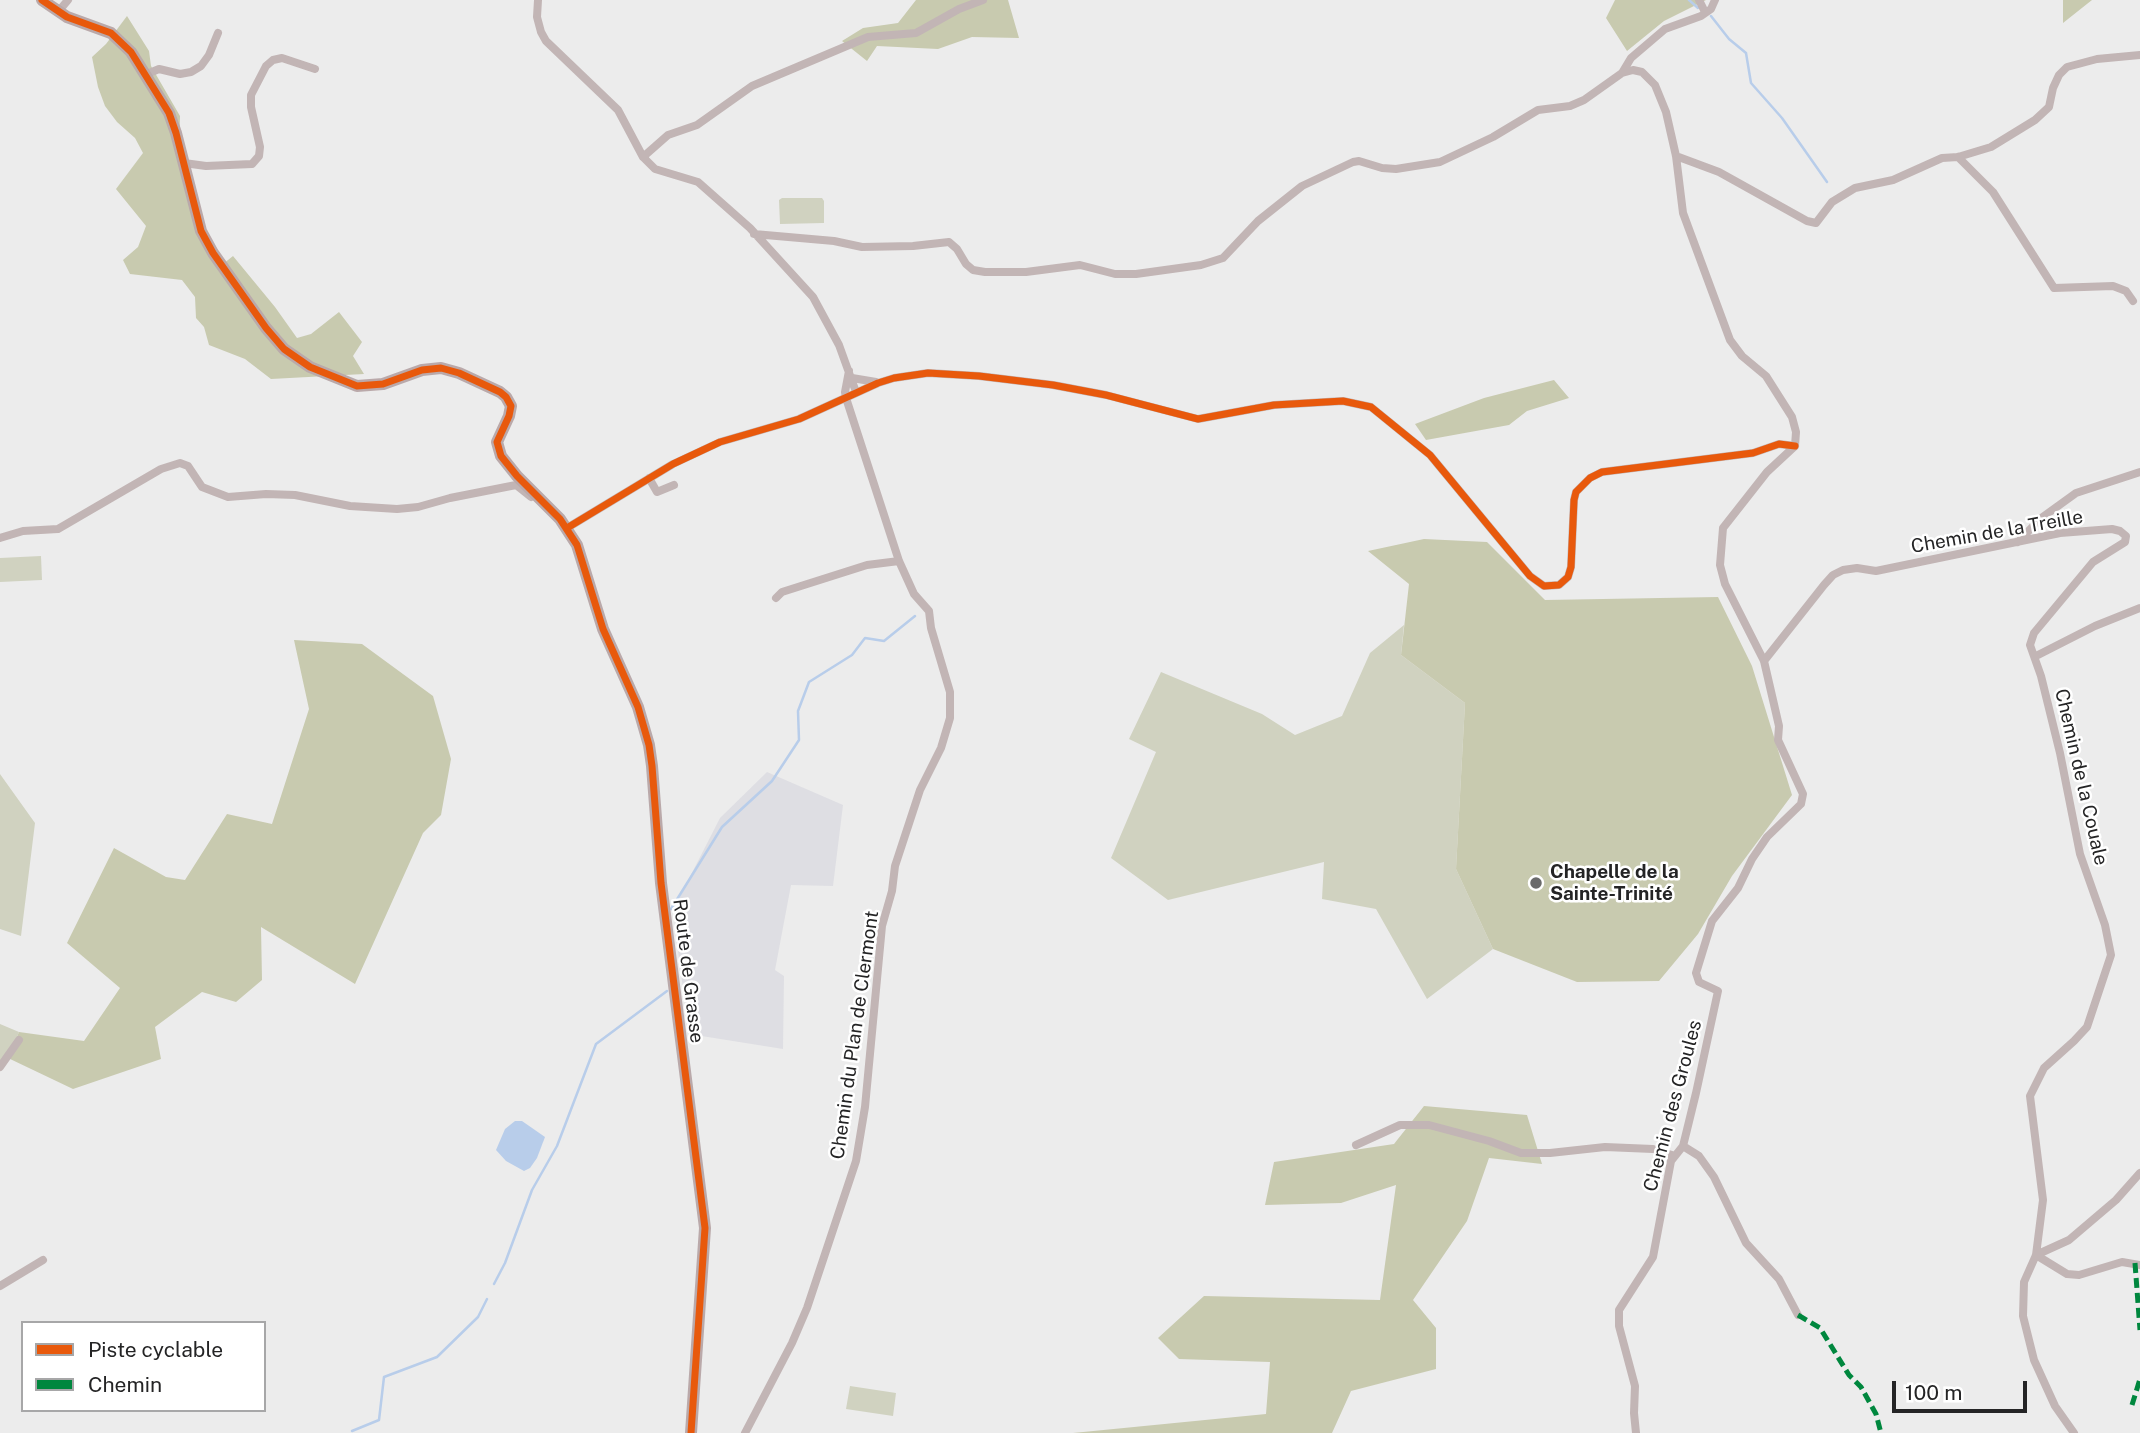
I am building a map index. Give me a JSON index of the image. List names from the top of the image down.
{
  "streets": {
    "street": [
      "Chemin de la Treille",
      "Chemin de la Couale",
      "Route de Grasse",
      "Chemin du Plan de Clermont",
      "Chemin des Groules"
    ]
  },
  "crossings": [
    ["Chemin de la Treille", "Chemin de la Couale"],
    ["Chemin de la Treille", "Chemin des Groules"]
  ],
  "places": ["Chapelle de la Sainte-Trinité"],
  "legend": ["Piste cyclable", "Chemin"],
  "scale_bar": "100 m"
}
